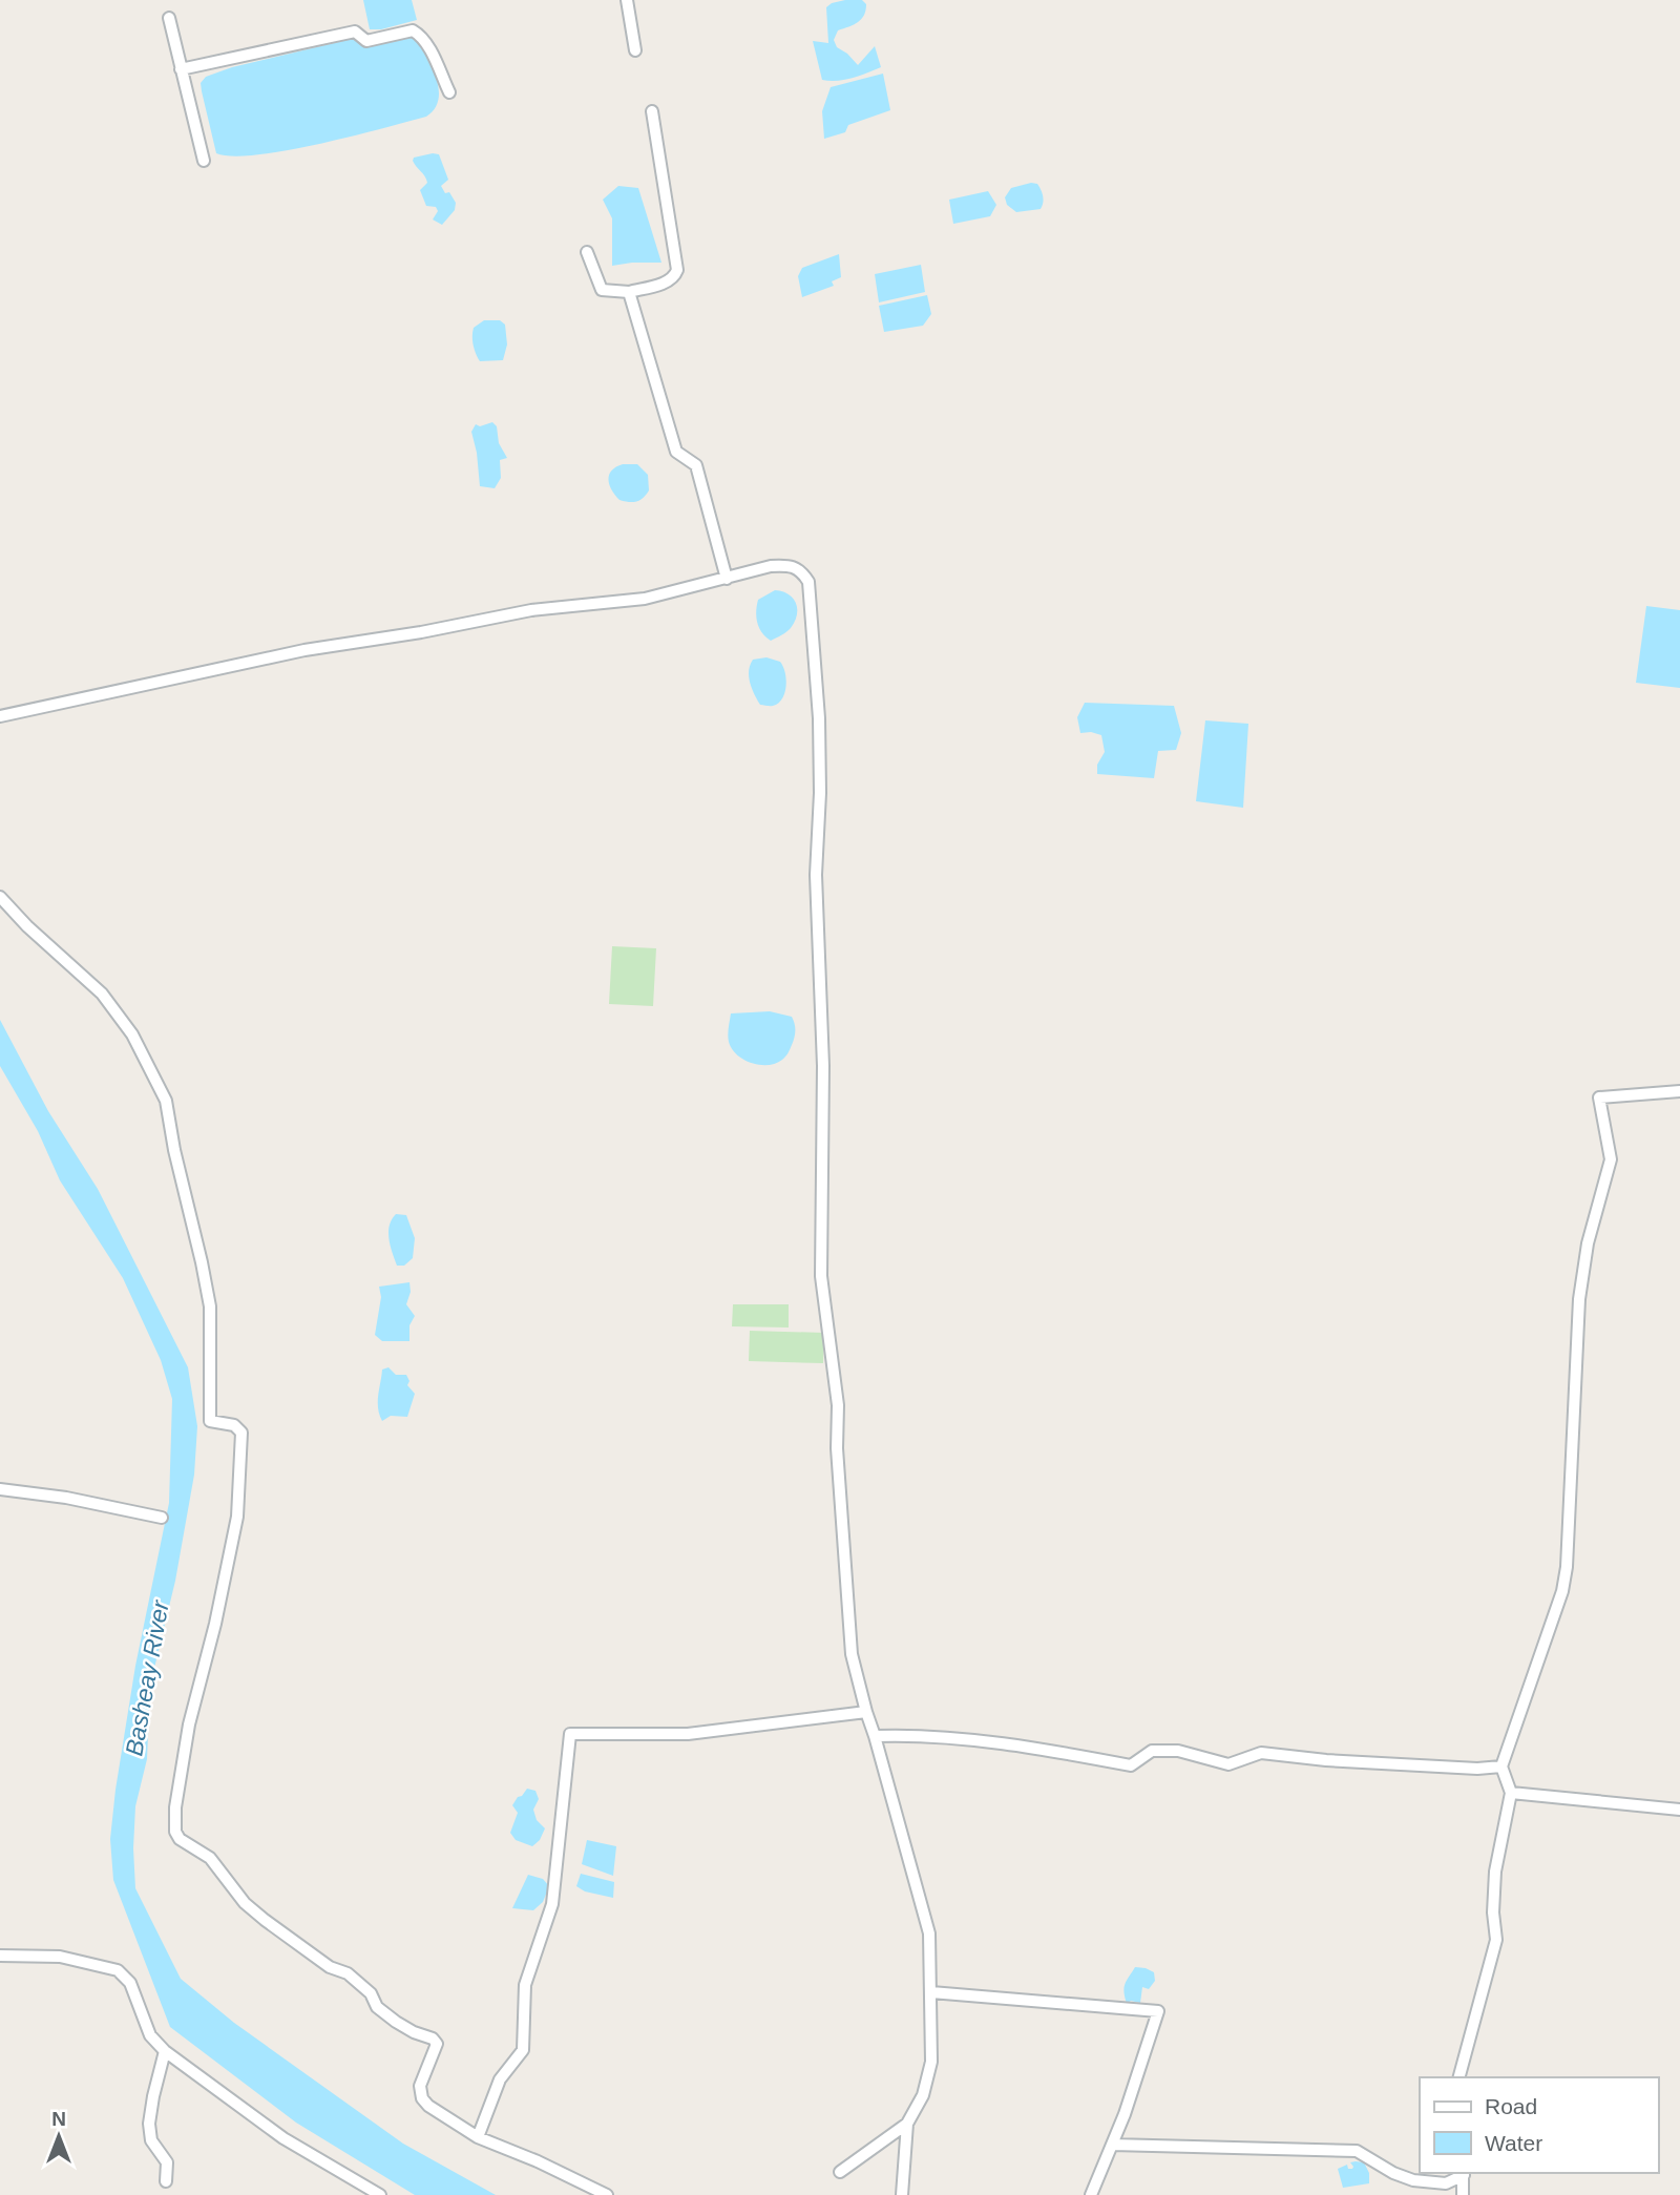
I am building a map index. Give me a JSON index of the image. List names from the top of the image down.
{
  "water": ["Basheay River"],
  "legend": ["Road", "Water"],
  "north": "top"
}
